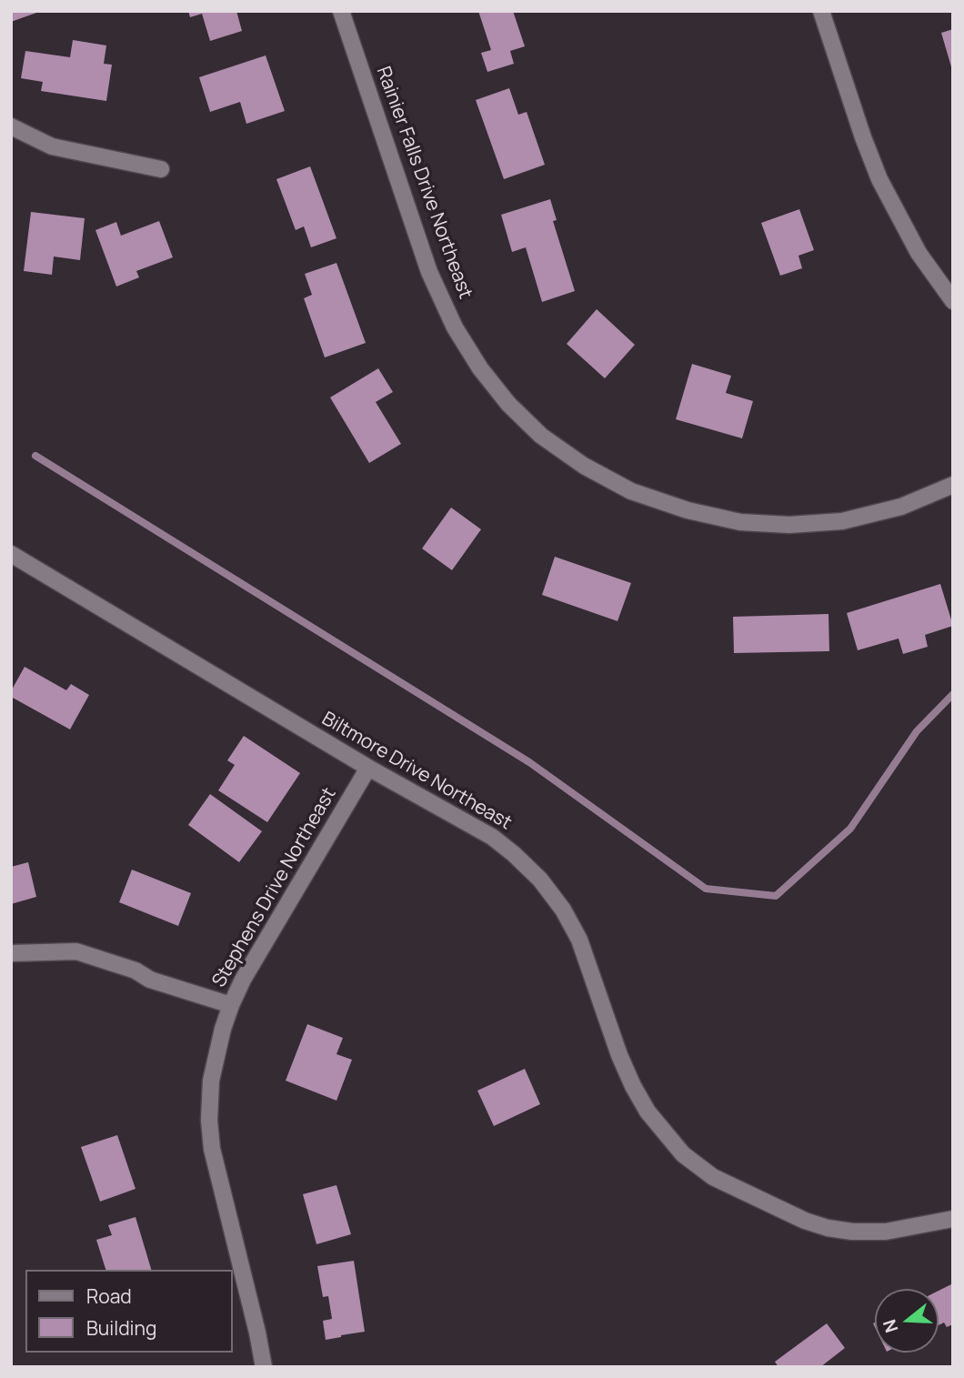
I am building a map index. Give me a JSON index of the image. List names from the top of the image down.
{
  "streets": {
    "street": ["Rainier Falls Drive Northeast", "Biltmore Drive Northeast", "Stephens Drive Northeast"]
  },
  "crossings": [
    ["Biltmore Drive Northeast", "Stephens Drive Northeast"]
  ],
  "legend": ["Road", "Building"],
  "north": "left"
}
